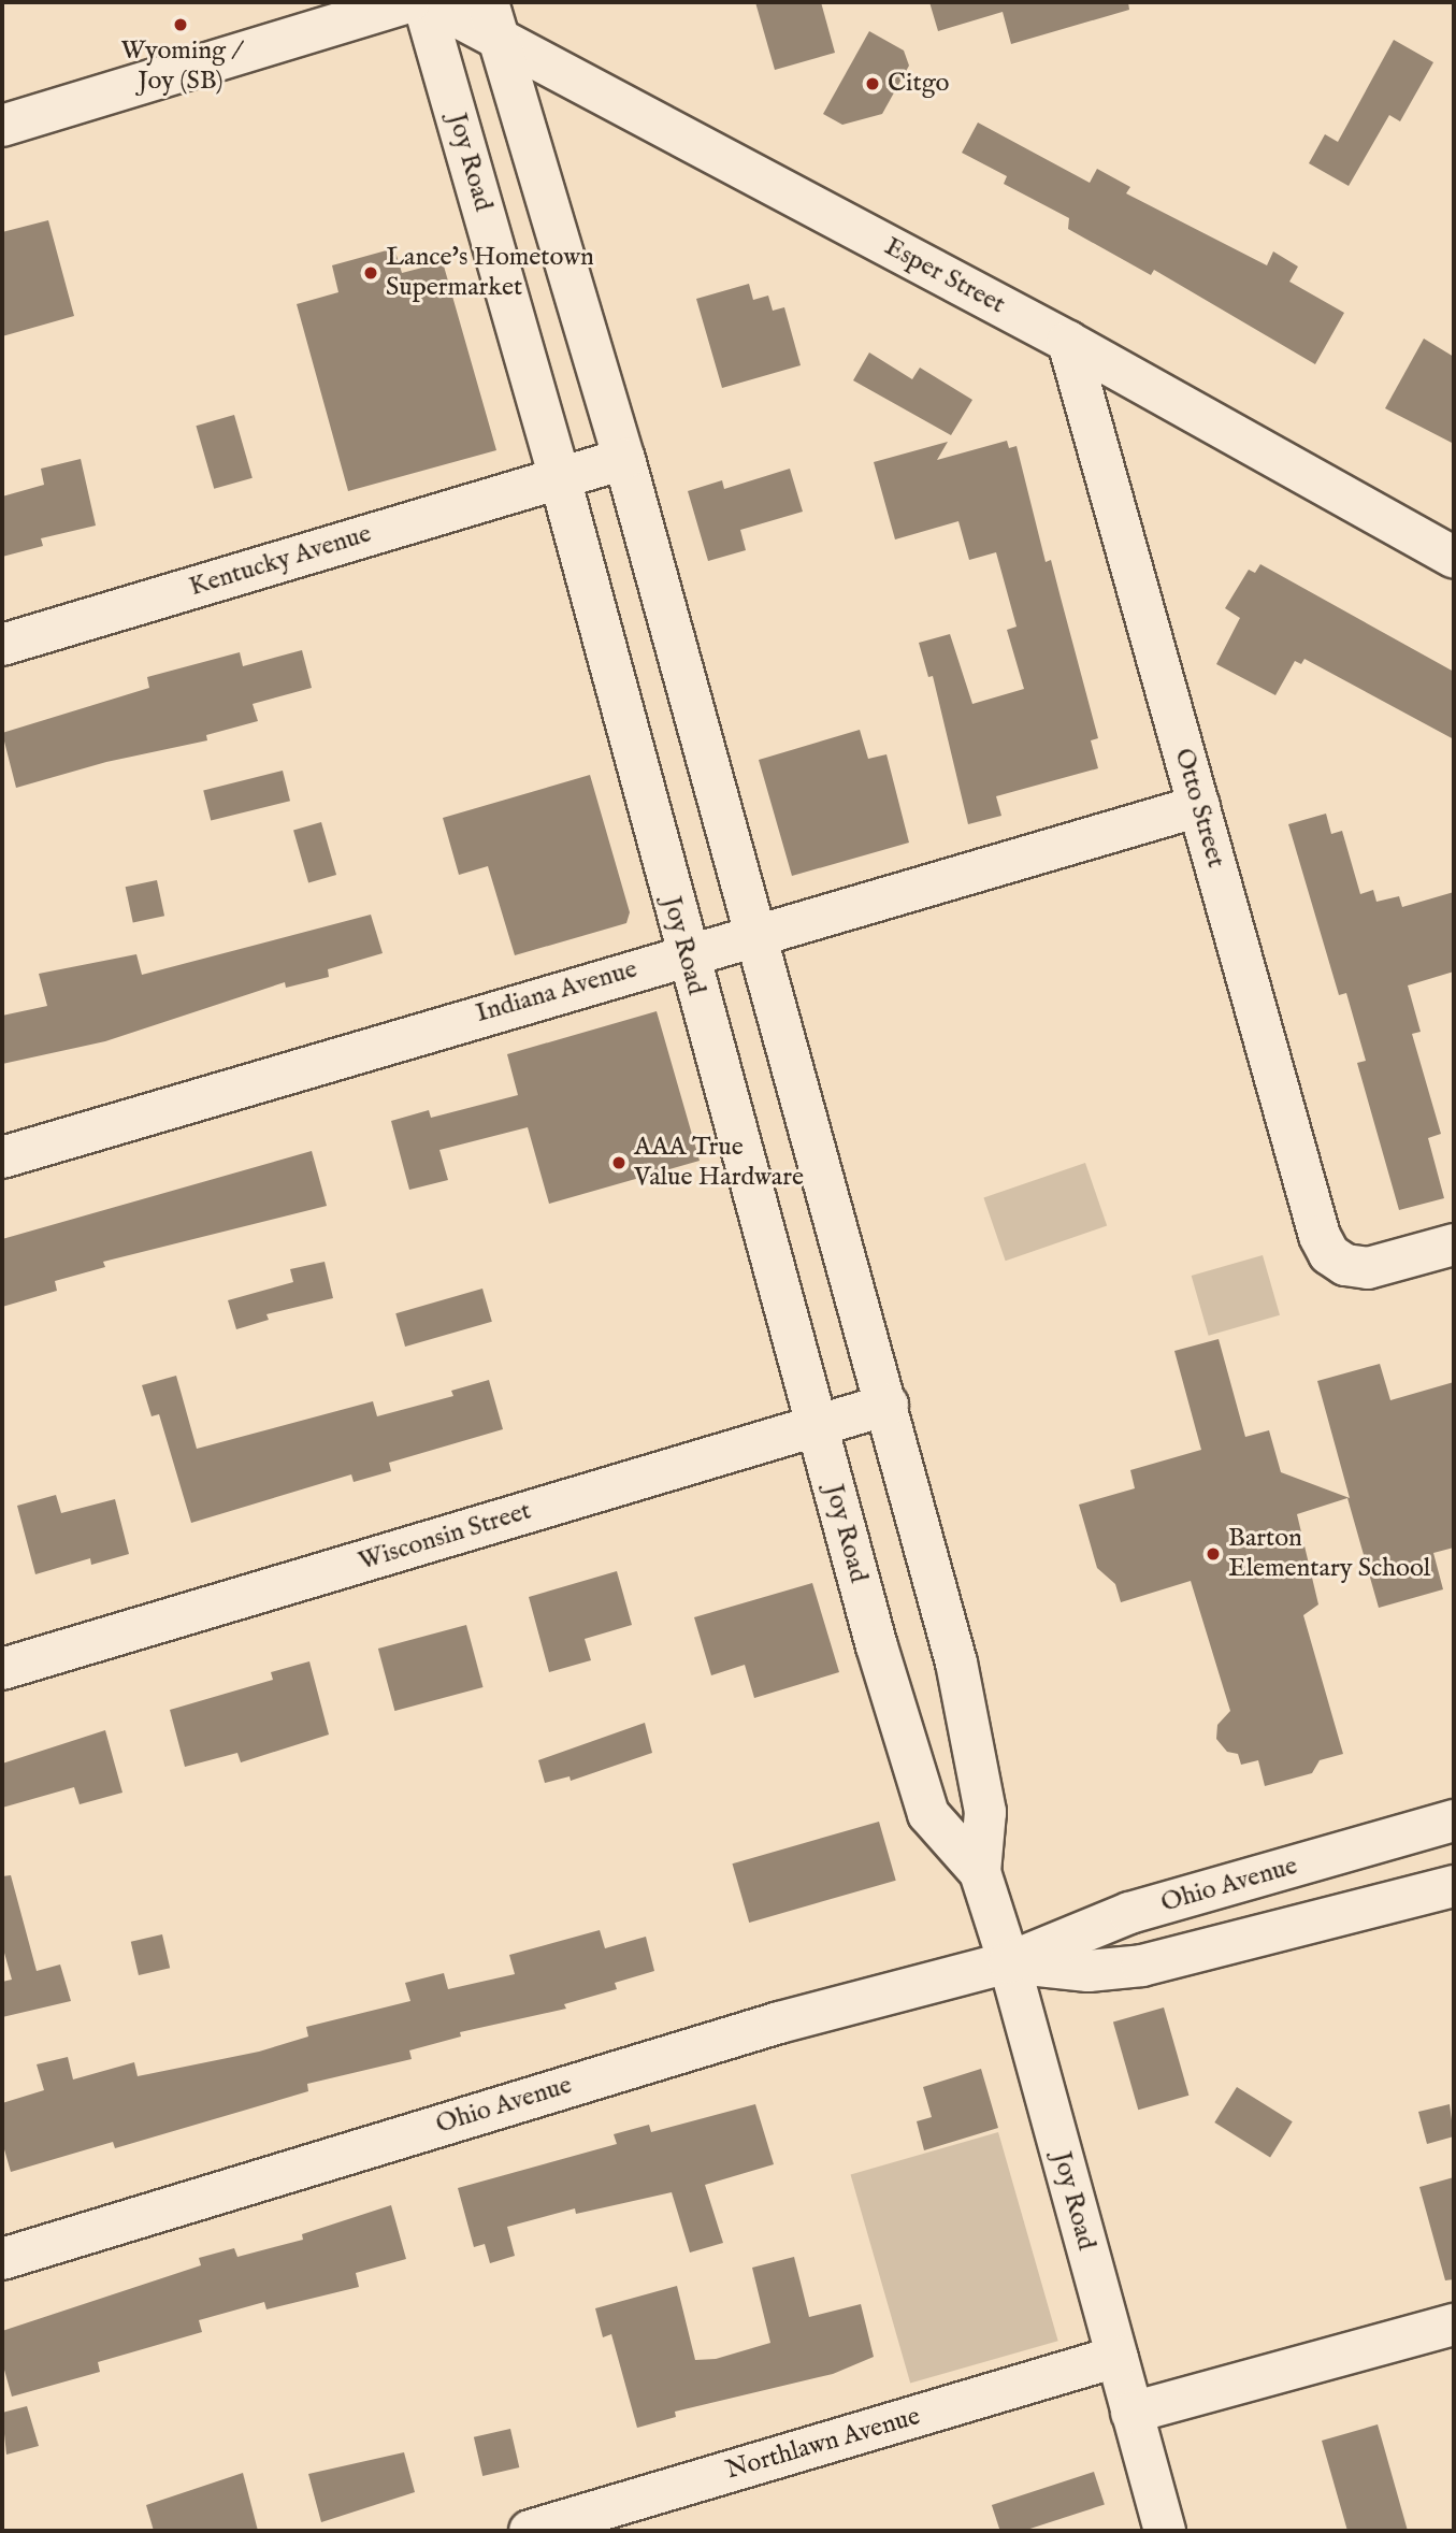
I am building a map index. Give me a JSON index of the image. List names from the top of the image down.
{
  "streets": {
    "street": [
      "Joy Road",
      "Esper Street",
      "Kentucky Avenue",
      "Otto Street",
      "Indiana Avenue",
      "Wisconsin Street",
      "Ohio Avenue",
      "Northlawn Avenue"
    ]
  },
  "crossings": [
    ["Joy Road", "Esper Street"],
    ["Joy Road", "Kentucky Avenue"],
    ["Joy Road", "Indiana Avenue"],
    ["Joy Road", "Wisconsin Street"],
    ["Joy Road", "Ohio Avenue"],
    ["Joy Road", "Northlawn Avenue"],
    ["Esper Street", "Otto Street"],
    ["Otto Street", "Indiana Avenue"]
  ],
  "places": [
    "Wyoming / Joy (SB)",
    "Citgo",
    "Lance's Hometown Supermarket",
    "AAA True Value Hardware",
    "Barton Elementary School"
  ]
}
